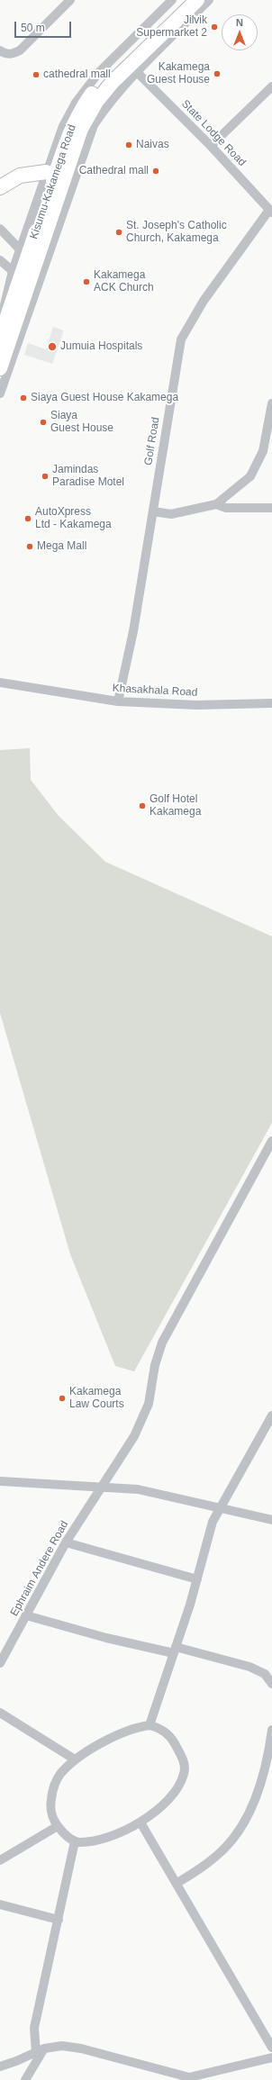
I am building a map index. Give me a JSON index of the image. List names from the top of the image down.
{
  "streets": {
    "main road": ["Kisumu-Kakamega Road"],
    "street": [
      "State Lodge Road",
      "Golf Road",
      "Khasakhala Road",
      "Ephraim Andere Road"
    ]
  },
  "crossings": [
    ["State Lodge Road", "Golf Road"],
    ["Golf Road", "Khasakhala Road"]
  ],
  "places": [
    "Jilvik Supermarket 2",
    "Kakamega Guest House",
    "cathedral mall",
    "Naivas",
    "Cathedral mall",
    "St. Joseph's Catholic Church, Kakamega",
    "Kakamega ACK Church",
    "Jumuia Hospitals",
    "Siaya Guest House Kakamega",
    "Siaya Guest House",
    "Jamindas Paradise Motel",
    "AutoXpress Ltd - Kakamega",
    "Mega Mall",
    "Golf Hotel Kakamega",
    "Kakamega Law Courts"
  ],
  "scale_bar": "50 m",
  "north": "top"
}
